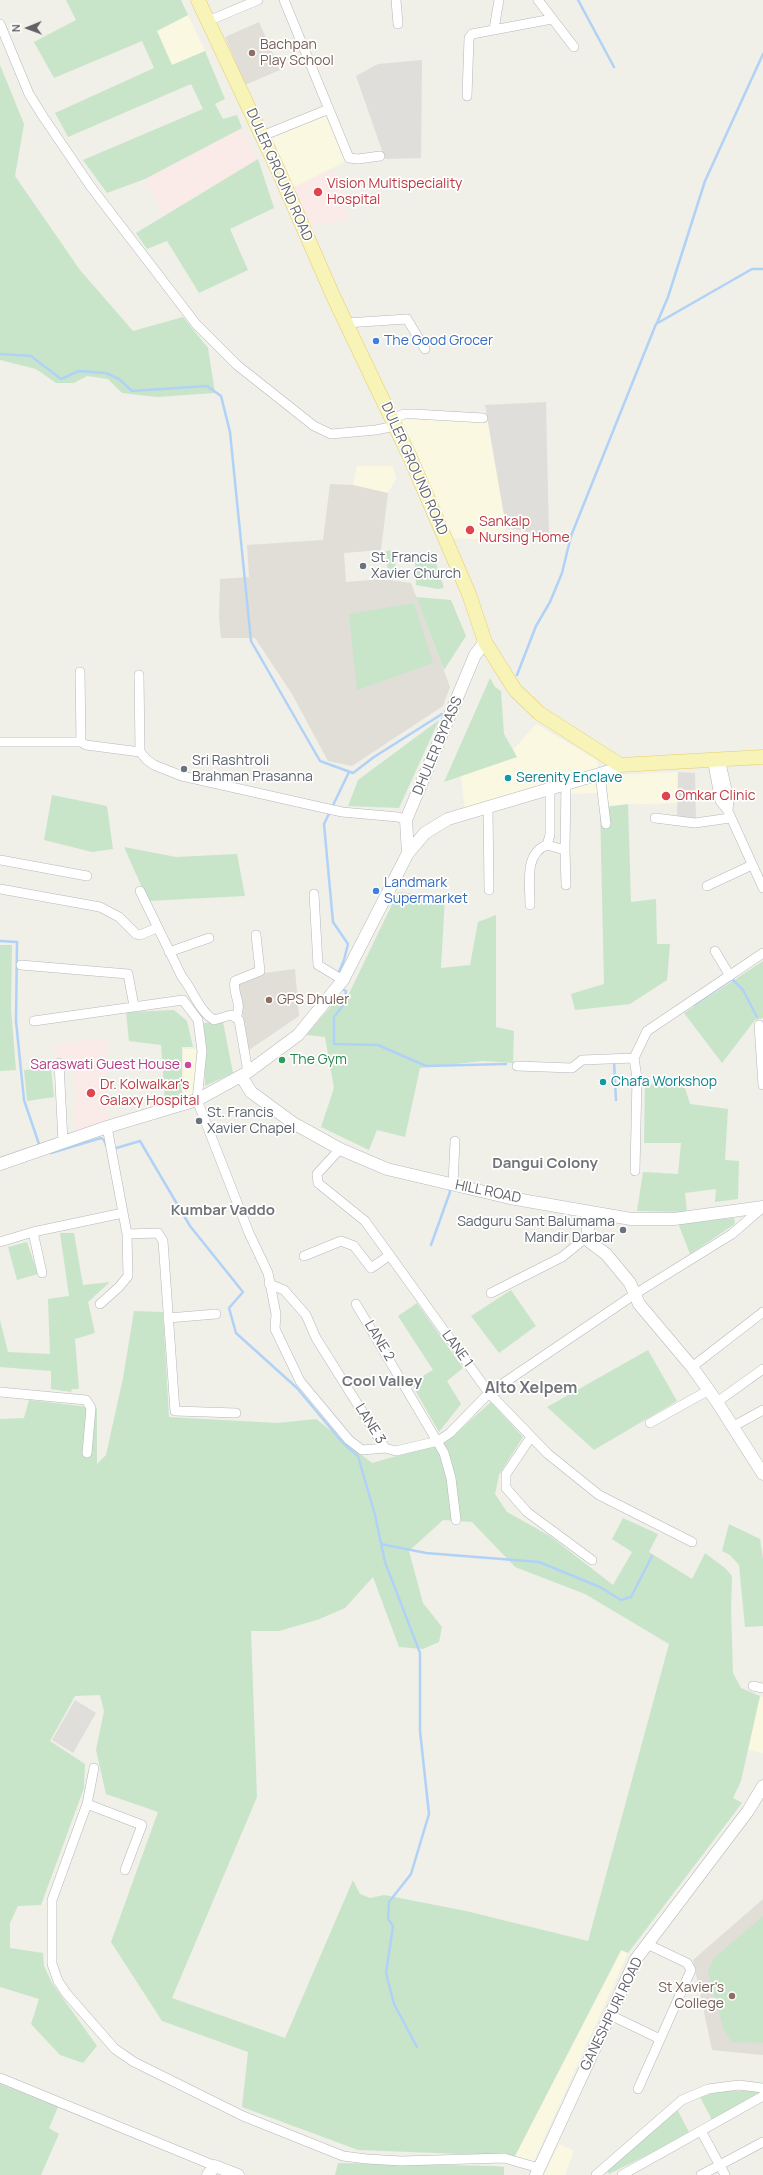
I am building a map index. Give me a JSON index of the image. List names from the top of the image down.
{
  "streets": {
    "main road": ["DULER GROUND ROAD"],
    "street": [
      "DHULER BYPASS",
      "HILL ROAD",
      "LANE 2",
      "LANE 1",
      "LANE 3",
      "GANESHPURI ROAD"
    ]
  },
  "crossings": [
    ["DULER GROUND ROAD", "DHULER BYPASS"],
    ["HILL ROAD", "LANE 1"]
  ],
  "districts": [
    "Dangui Colony",
    "Kumbar Vaddo",
    "Cool Valley",
    "Alto Xelpem"
  ],
  "places": [
    "Bachpan Play School",
    "Vision Multispeciality Hospital",
    "The Good Grocer",
    "Sankalp Nursing Home",
    "St. Francis Xavier Church",
    "Sri Rashtroli Brahman Prasanna",
    "Serenity Enclave",
    "Omkar Clinic",
    "Landmark Supermarket",
    "GPS Dhuler",
    "The Gym",
    "Saraswati Guest House",
    "Chafa Workshop",
    "Dr. Kolwalkar's Galaxy Hospital",
    "St. Francis Xavier Chapel",
    "Sadguru Sant Balumama Mandir Darbar",
    "St Xavier's College"
  ],
  "north": "left"
}
